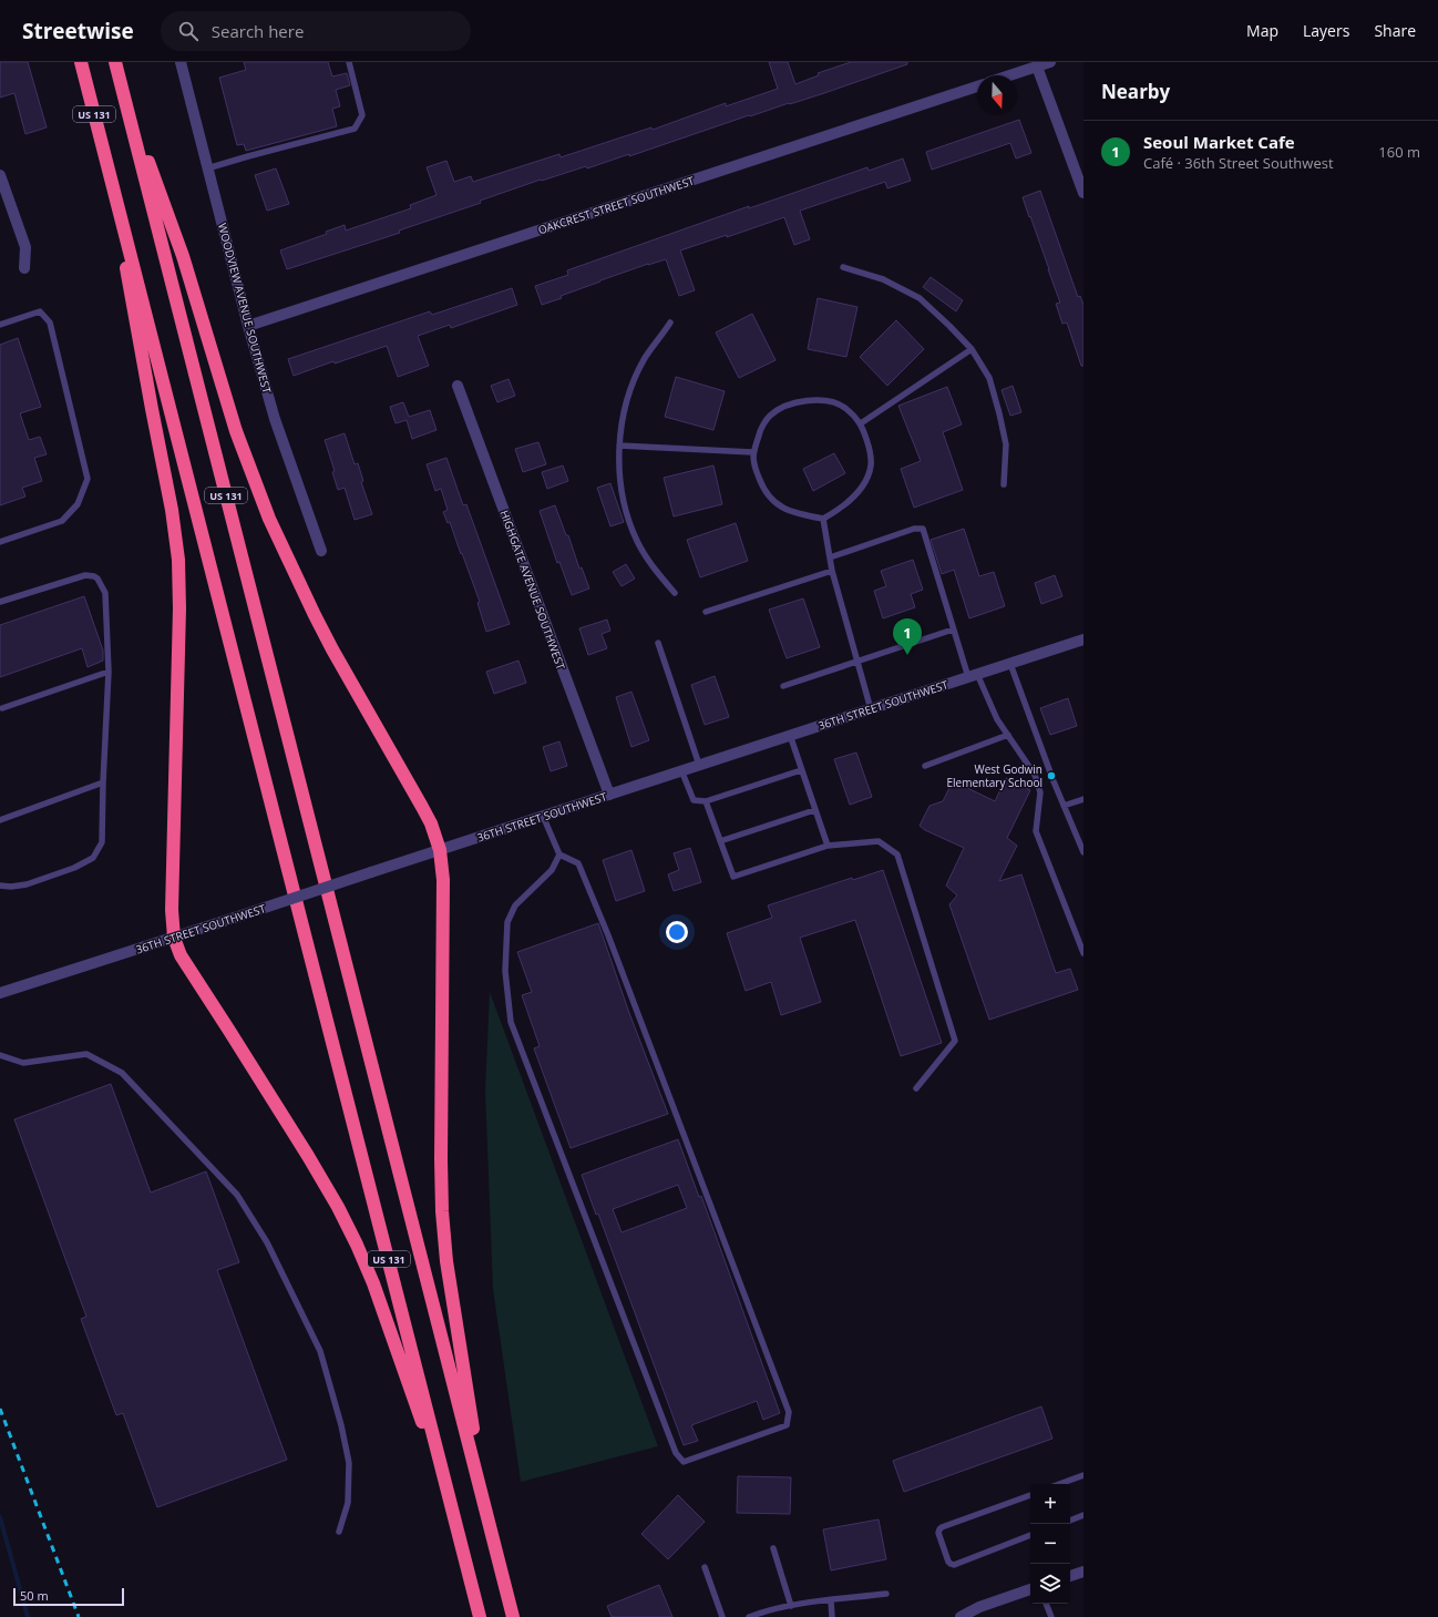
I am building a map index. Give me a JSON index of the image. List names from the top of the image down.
{
  "streets": {
    "highway": ["US 131"],
    "street": [
      "OAKCREST STREET SOUTHWEST",
      "WOODVIEW AVENUE SOUTHWEST",
      "HIGHGATE AVENUE SOUTHWEST",
      "36TH STREET SOUTHWEST"
    ]
  },
  "crossings": [
    ["OAKCREST STREET SOUTHWEST", "WOODVIEW AVENUE SOUTHWEST"],
    ["HIGHGATE AVENUE SOUTHWEST", "36TH STREET SOUTHWEST"]
  ],
  "places": ["West Godwin Elementary School"],
  "scale_bar": "50 m",
  "north": "bottom",
  "page": {
    "header": "Streetwise",
    "search": "Search here",
    "nav": ["Map", "Layers", "Share"],
    "heading": "Nearby",
    "list": [
      {
        "mark": "1",
        "name": "Seoul Market Cafe",
        "note": "Café · 36th Street Southwest",
        "value": "160 m"
      }
    ],
    "pins": "1",
    "map_buttons": ["+", "−"],
    "scale": "50 m"
  }
}
